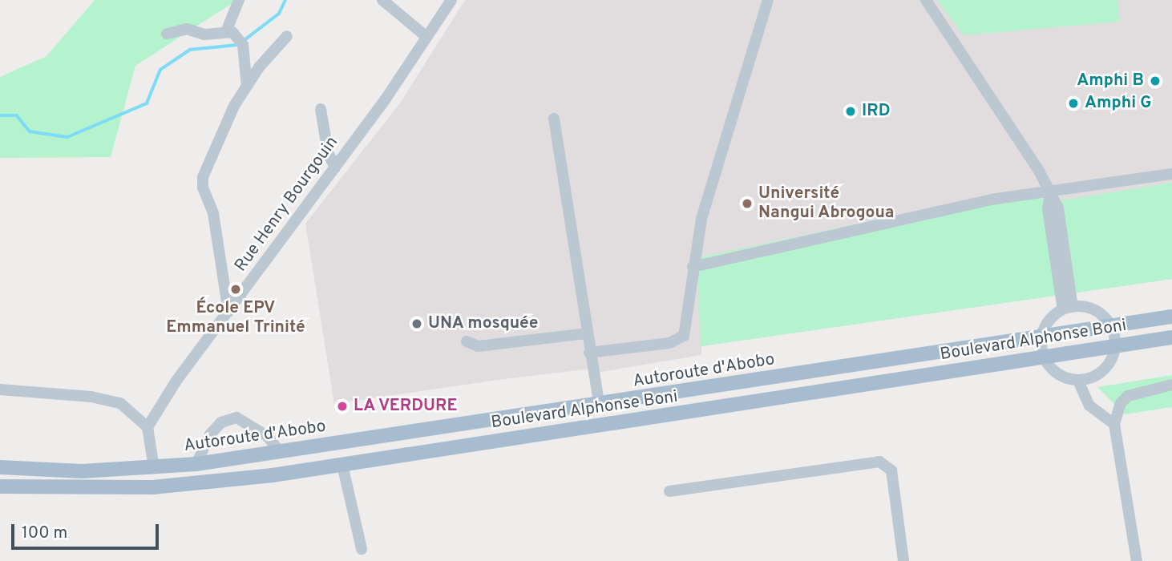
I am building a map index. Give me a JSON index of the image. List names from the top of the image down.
{
  "streets": {
    "main road": ["Boulevard Alphonse Boni", "Autoroute d'Abobo"],
    "street": ["Rue Henry Bourgouin"]
  },
  "crossings": [
    ["Boulevard Alphonse Boni", "Autoroute d'Abobo"]
  ],
  "places": [
    "Amphi B",
    "Amphi G",
    "IRD",
    "Université Nangui Abrogoua",
    "École EPV Emmanuel Trinité",
    "UNA mosquée",
    "LA VERDURE"
  ],
  "scale_bar": "100 m"
}
